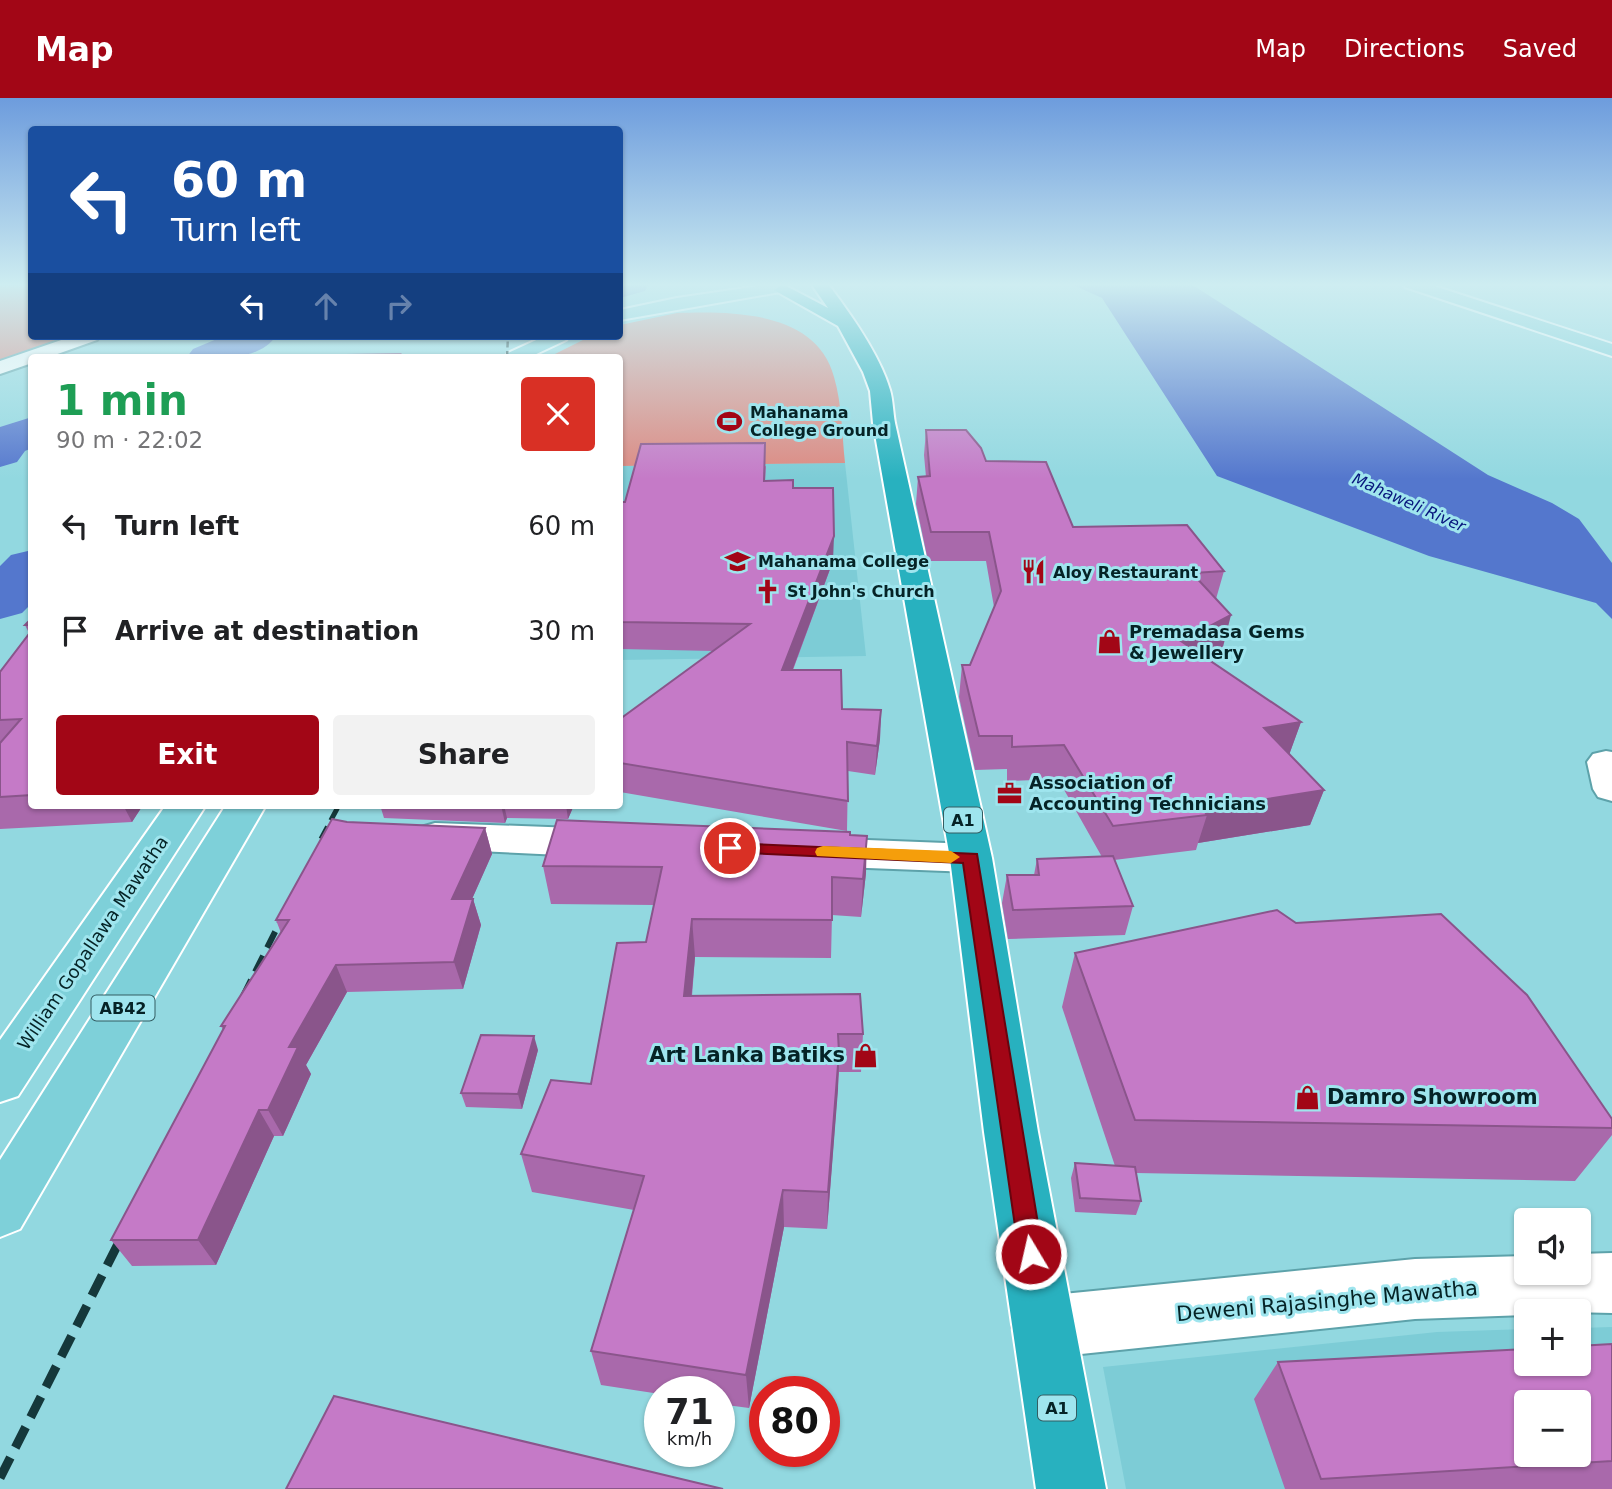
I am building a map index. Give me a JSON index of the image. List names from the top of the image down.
{
  "streets": {
    "highway": ["A1"],
    "main road": ["William Gopallawa Mawatha", "AB42"],
    "street": ["Deweni Rajasinghe Mawatha"]
  },
  "crossings": [
    ["A1", "Deweni Rajasinghe Mawatha"]
  ],
  "water": ["Mahaweli River"],
  "places": {
    "sports": ["Mahanama College Ground"],
    "school or university": ["Mahanama College"],
    "restaurant": ["Aloy Restaurant"],
    "church": ["St John's Church"],
    "shop": ["Premadasa Gems & Jewellery", "Art Lanka Batiks", "Damro Showroom"],
    "office": ["Association of Accounting Technicians"]
  },
  "page": {
    "header": "Map",
    "nav": ["Map", "Directions", "Saved"],
    "turn": ["60 m", "Turn left"],
    "heading": ["1 min", "90 m · 22:02"],
    "list": [
      {
        "name": "Turn left",
        "value": "60 m"
      },
      {
        "name": "Arrive at destination",
        "value": "30 m"
      }
    ],
    "buttons": ["Exit", "Share"],
    "map_buttons": ["+", "−"],
    "speed": "71 km/h",
    "limit": "80"
  }
}
